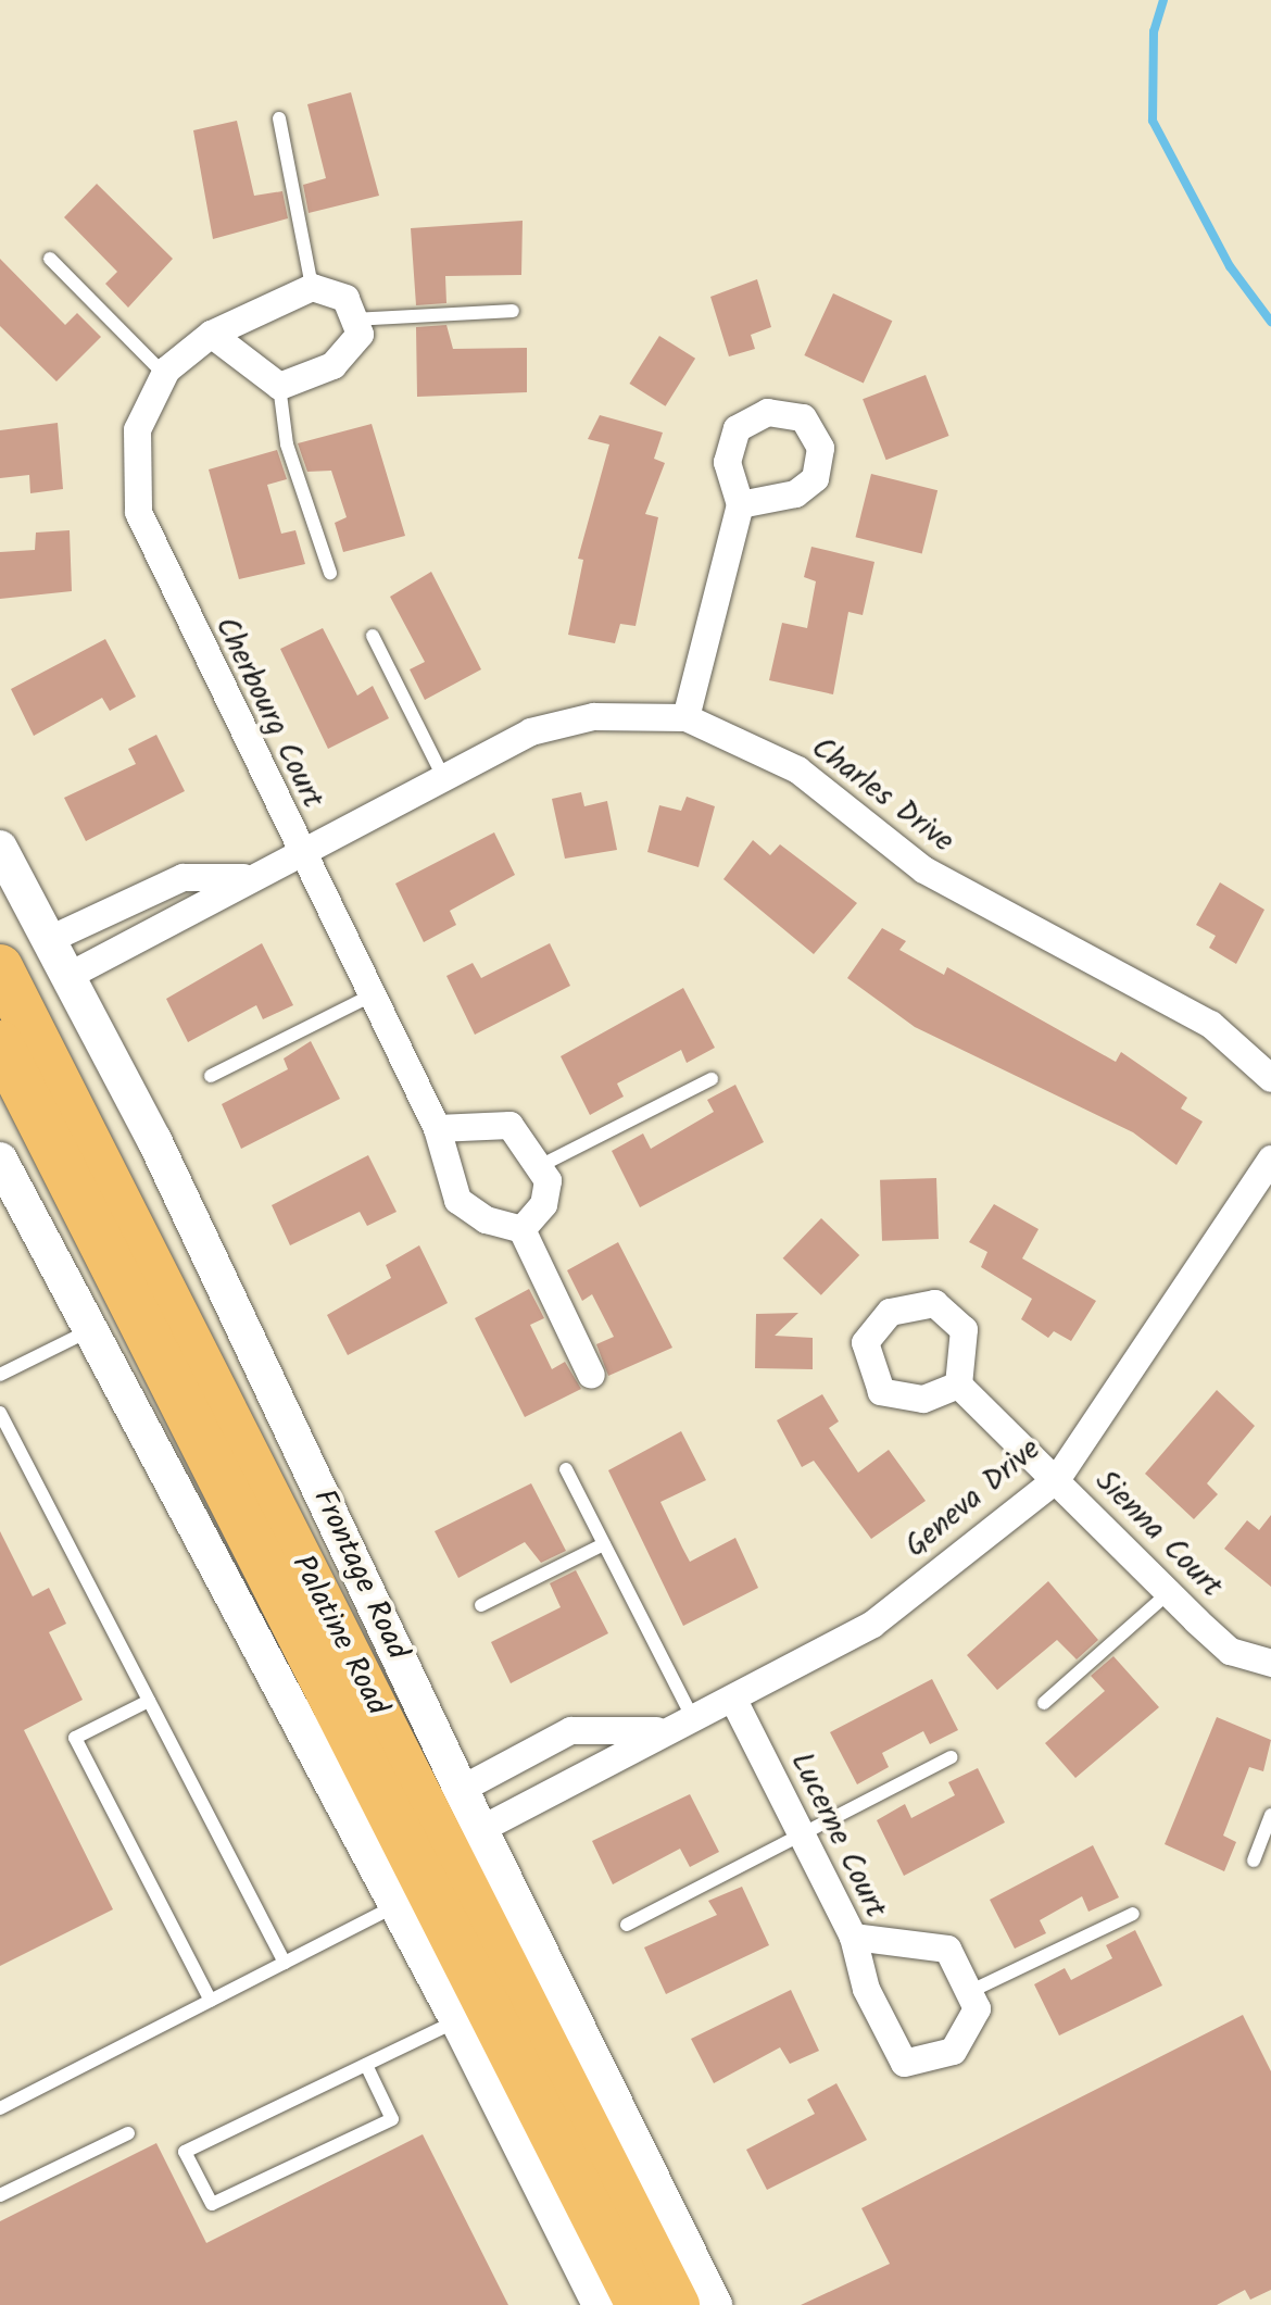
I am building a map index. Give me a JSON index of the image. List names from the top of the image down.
{
  "streets": {
    "highway": ["Palatine Road"],
    "street": [
      "Cherbourg Court",
      "Charles Drive",
      "Geneva Drive",
      "Sienna Court",
      "Frontage Road",
      "Lucerne Court"
    ]
  },
  "crossings": [
    ["Cherbourg Court", "Charles Drive"],
    ["Charles Drive", "Frontage Road"],
    ["Geneva Drive", "Sienna Court"],
    ["Geneva Drive", "Frontage Road"],
    ["Geneva Drive", "Lucerne Court"]
  ]
}
